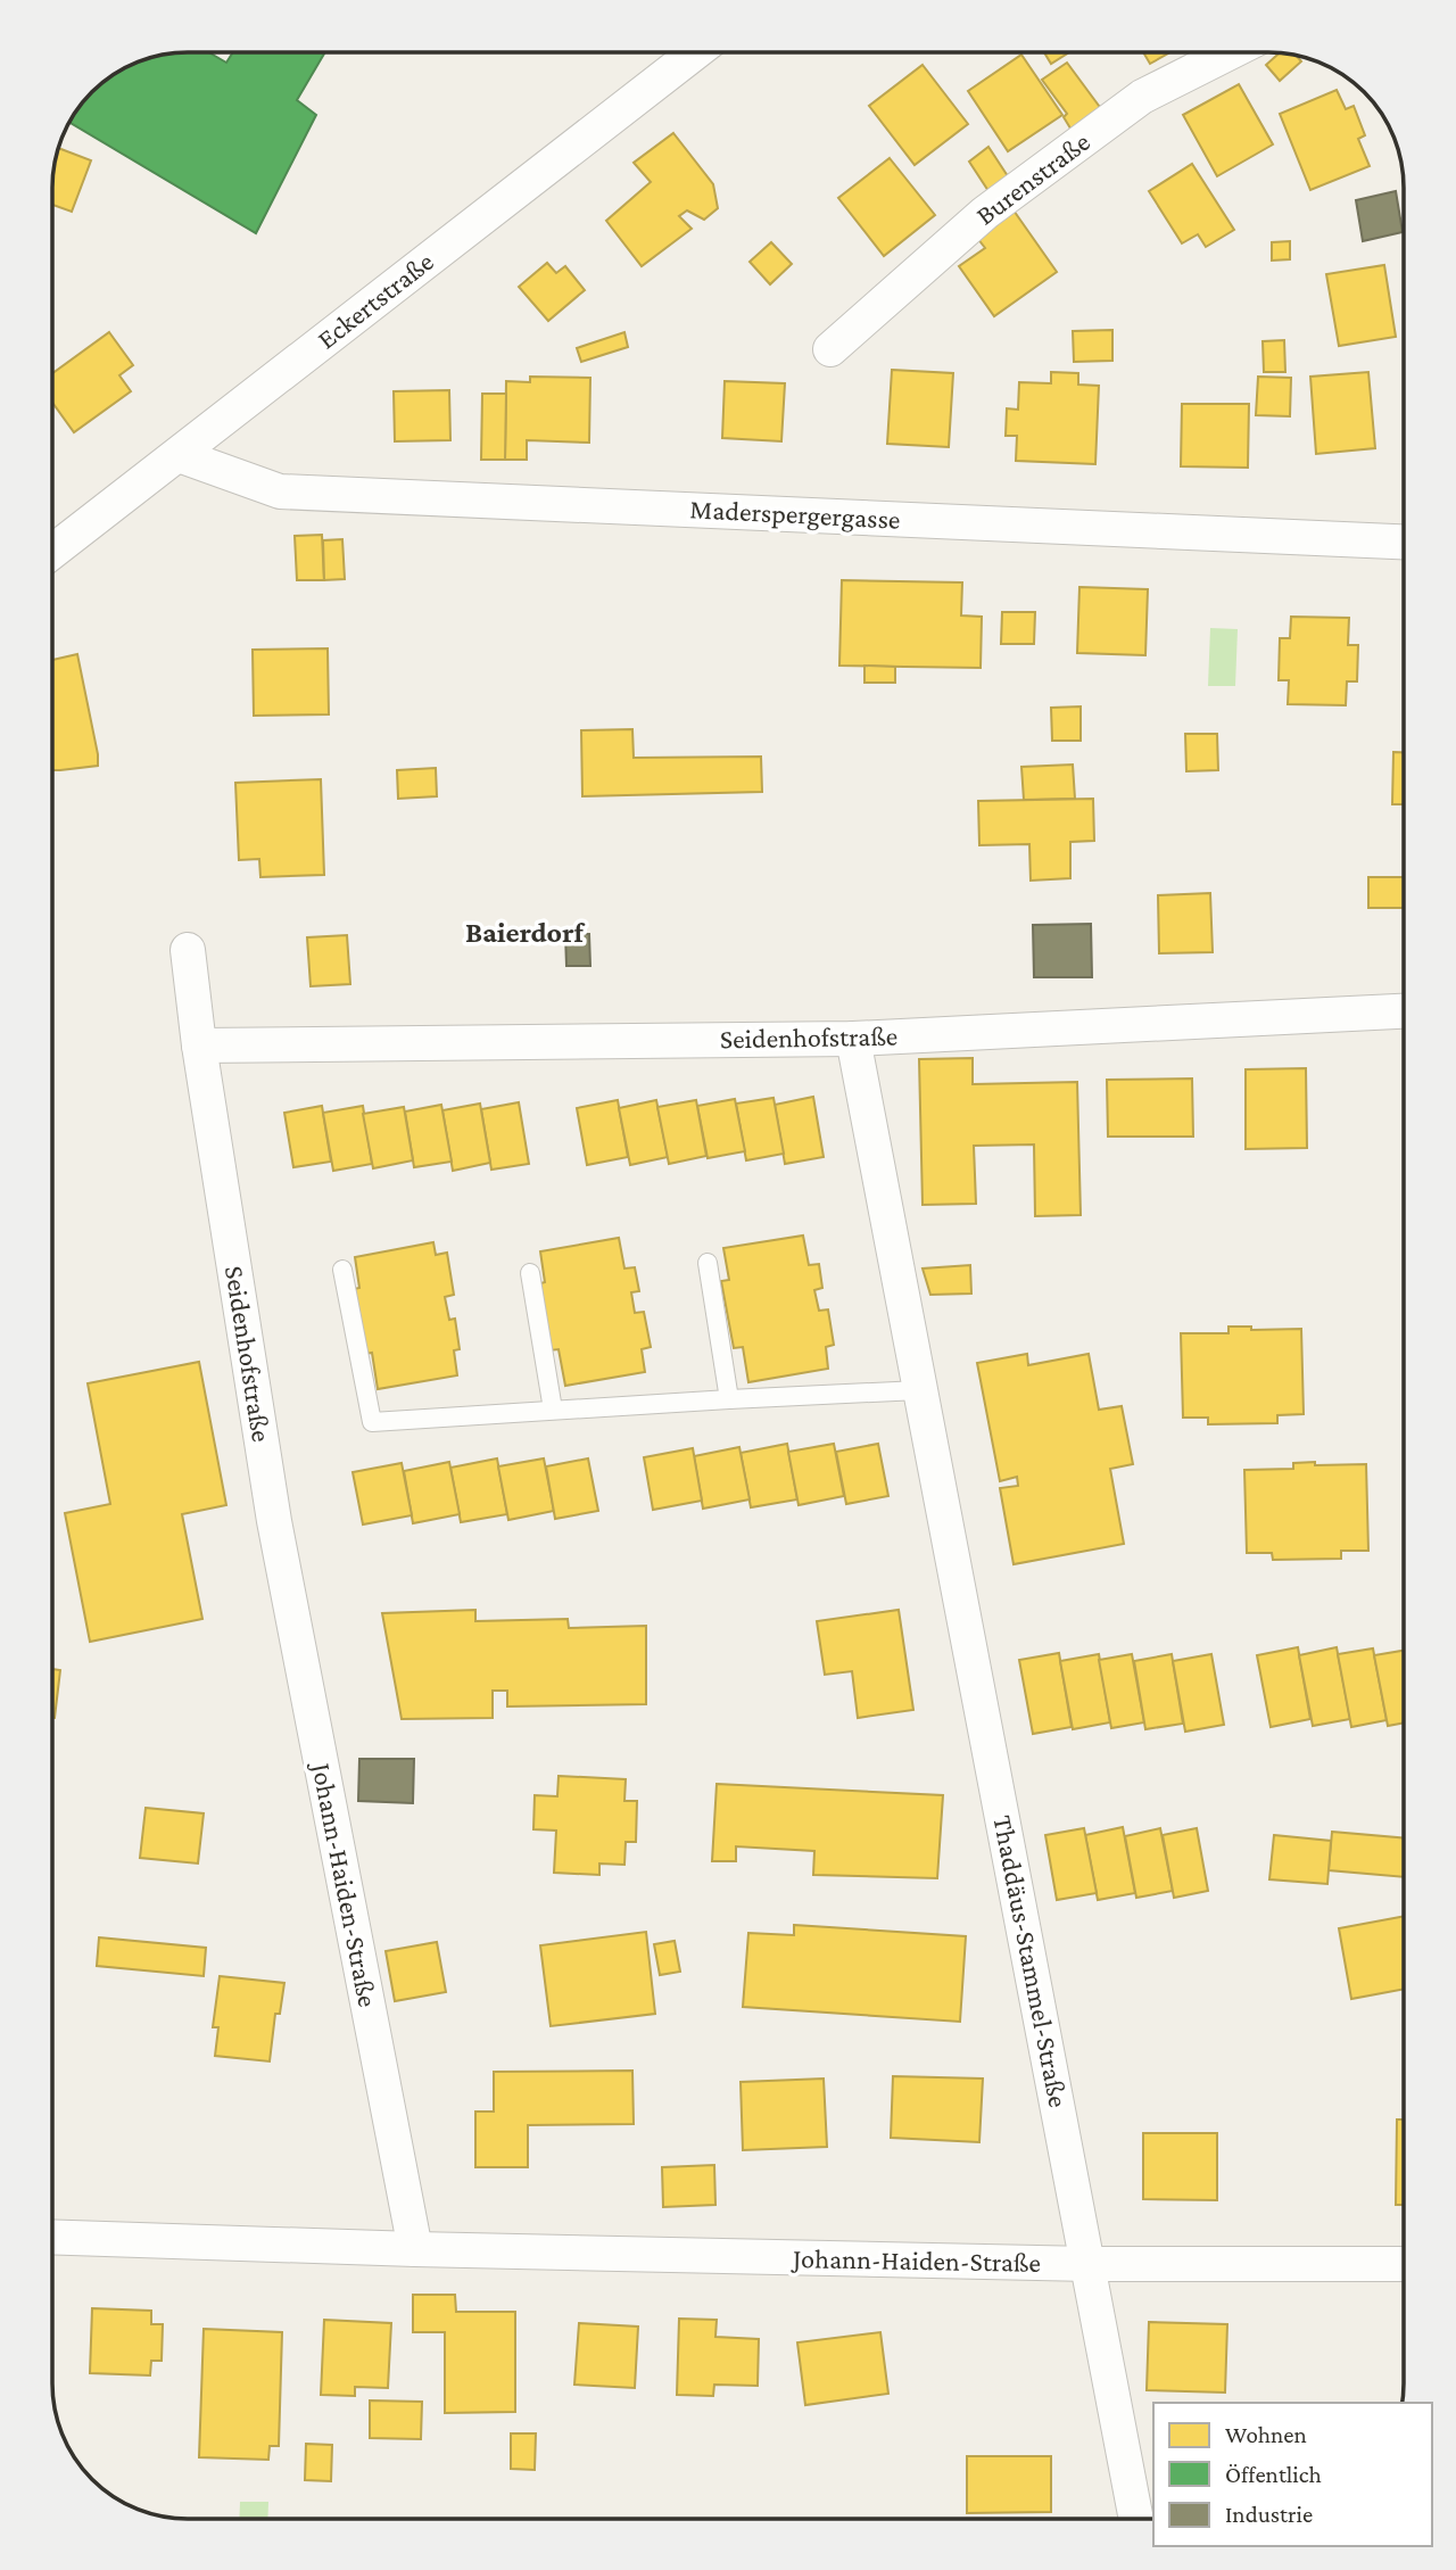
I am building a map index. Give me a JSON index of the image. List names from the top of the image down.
{
  "streets": {
    "street": [
      "Burenstraße",
      "Eckertstraße",
      "Maderspergergasse",
      "Seidenhofstraße",
      "Johann-Haiden-Straße",
      "Thaddäus-Stammel-Straße"
    ]
  },
  "crossings": [
    ["Eckertstraße", "Maderspergergasse"],
    ["Seidenhofstraße", "Johann-Haiden-Straße"],
    ["Seidenhofstraße", "Thaddäus-Stammel-Straße"],
    ["Johann-Haiden-Straße", "Thaddäus-Stammel-Straße"]
  ],
  "districts": ["Baierdorf"],
  "legend": ["Wohnen", "Öffentlich", "Industrie"]
}
